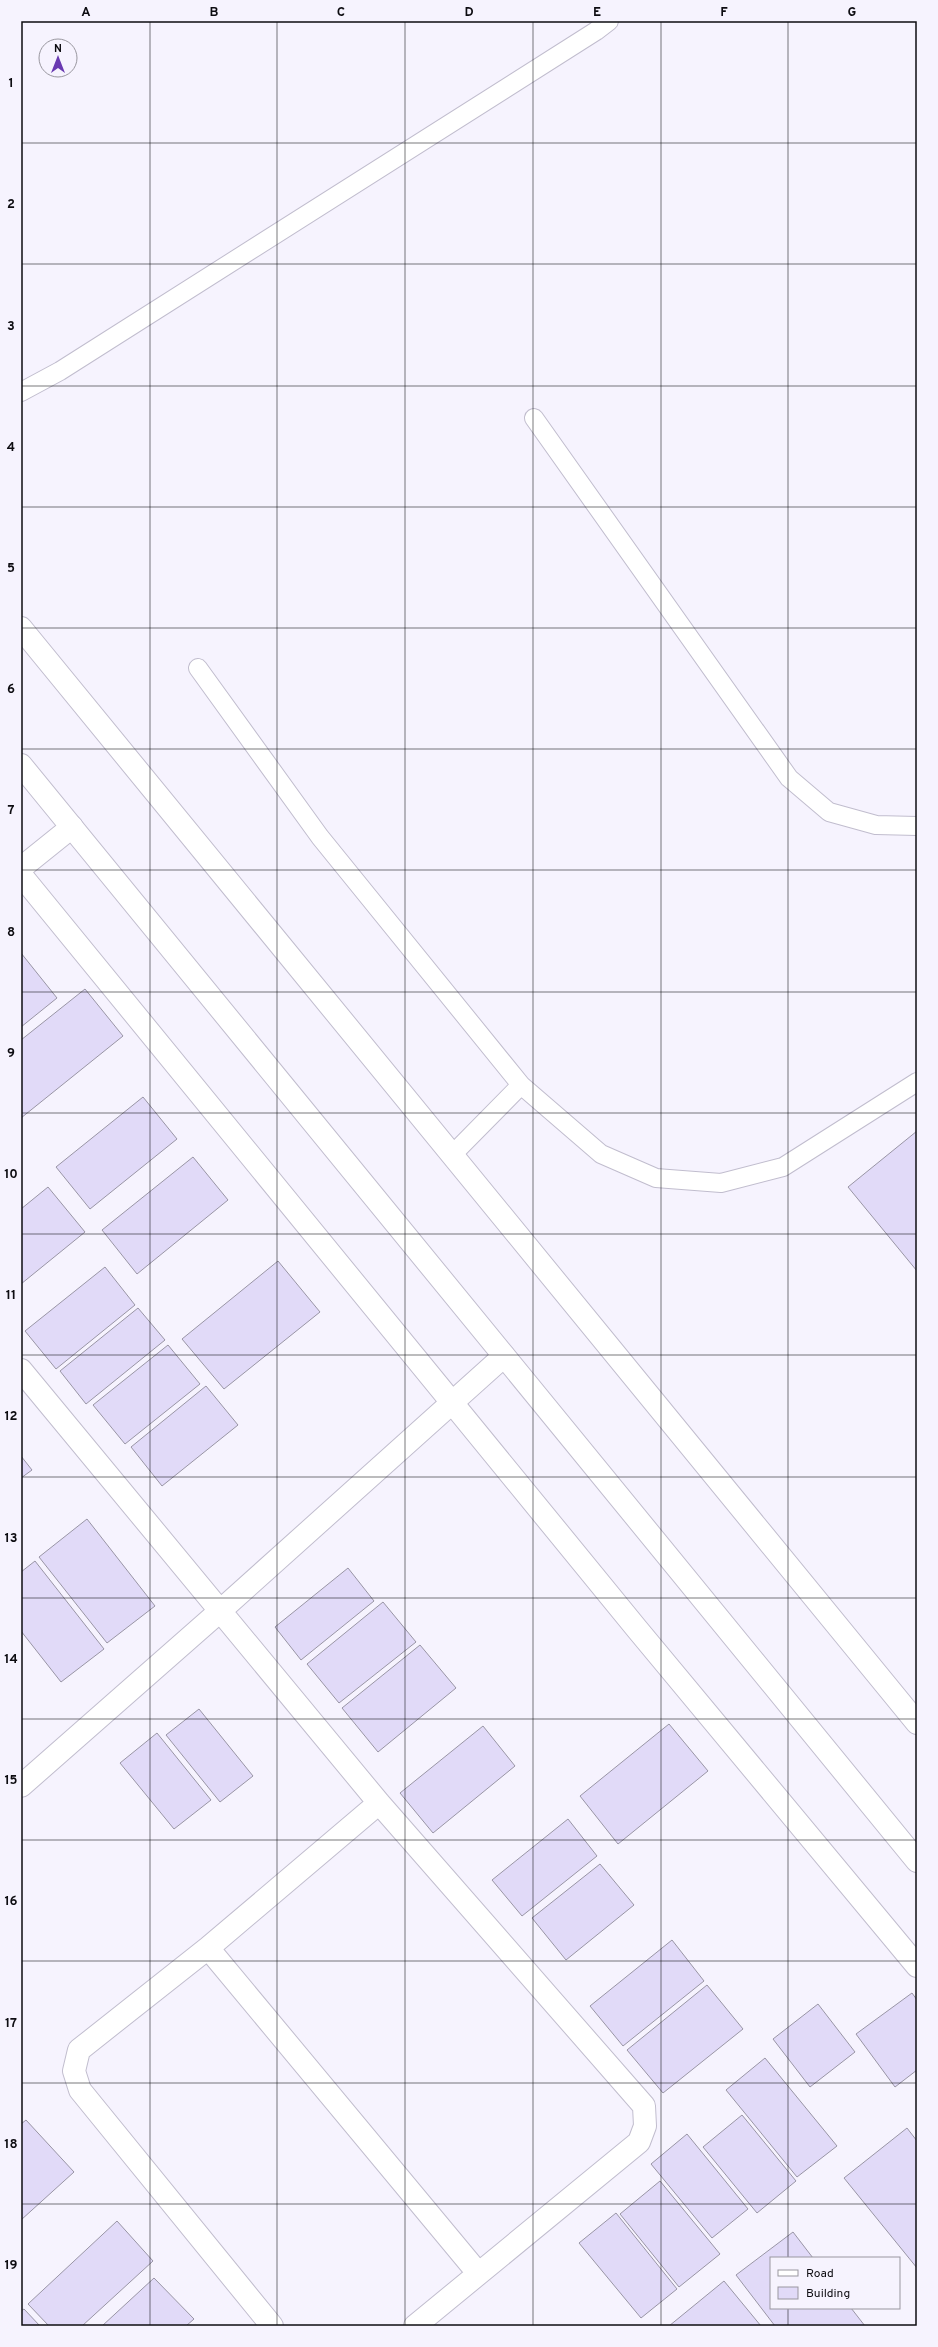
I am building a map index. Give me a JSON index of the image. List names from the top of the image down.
{
  "legend": ["Road", "Building"],
  "north": "top",
  "grid": {
    "columns": [
      "A",
      "B",
      "C",
      "D",
      "E",
      "F",
      "G"
    ],
    "rows": [
      "1",
      "2",
      "3",
      "4",
      "5",
      "6",
      "7",
      "8",
      "9",
      "10",
      "11",
      "12",
      "13",
      "14",
      "15",
      "16",
      "17",
      "18",
      "19"
    ]
  }
}
